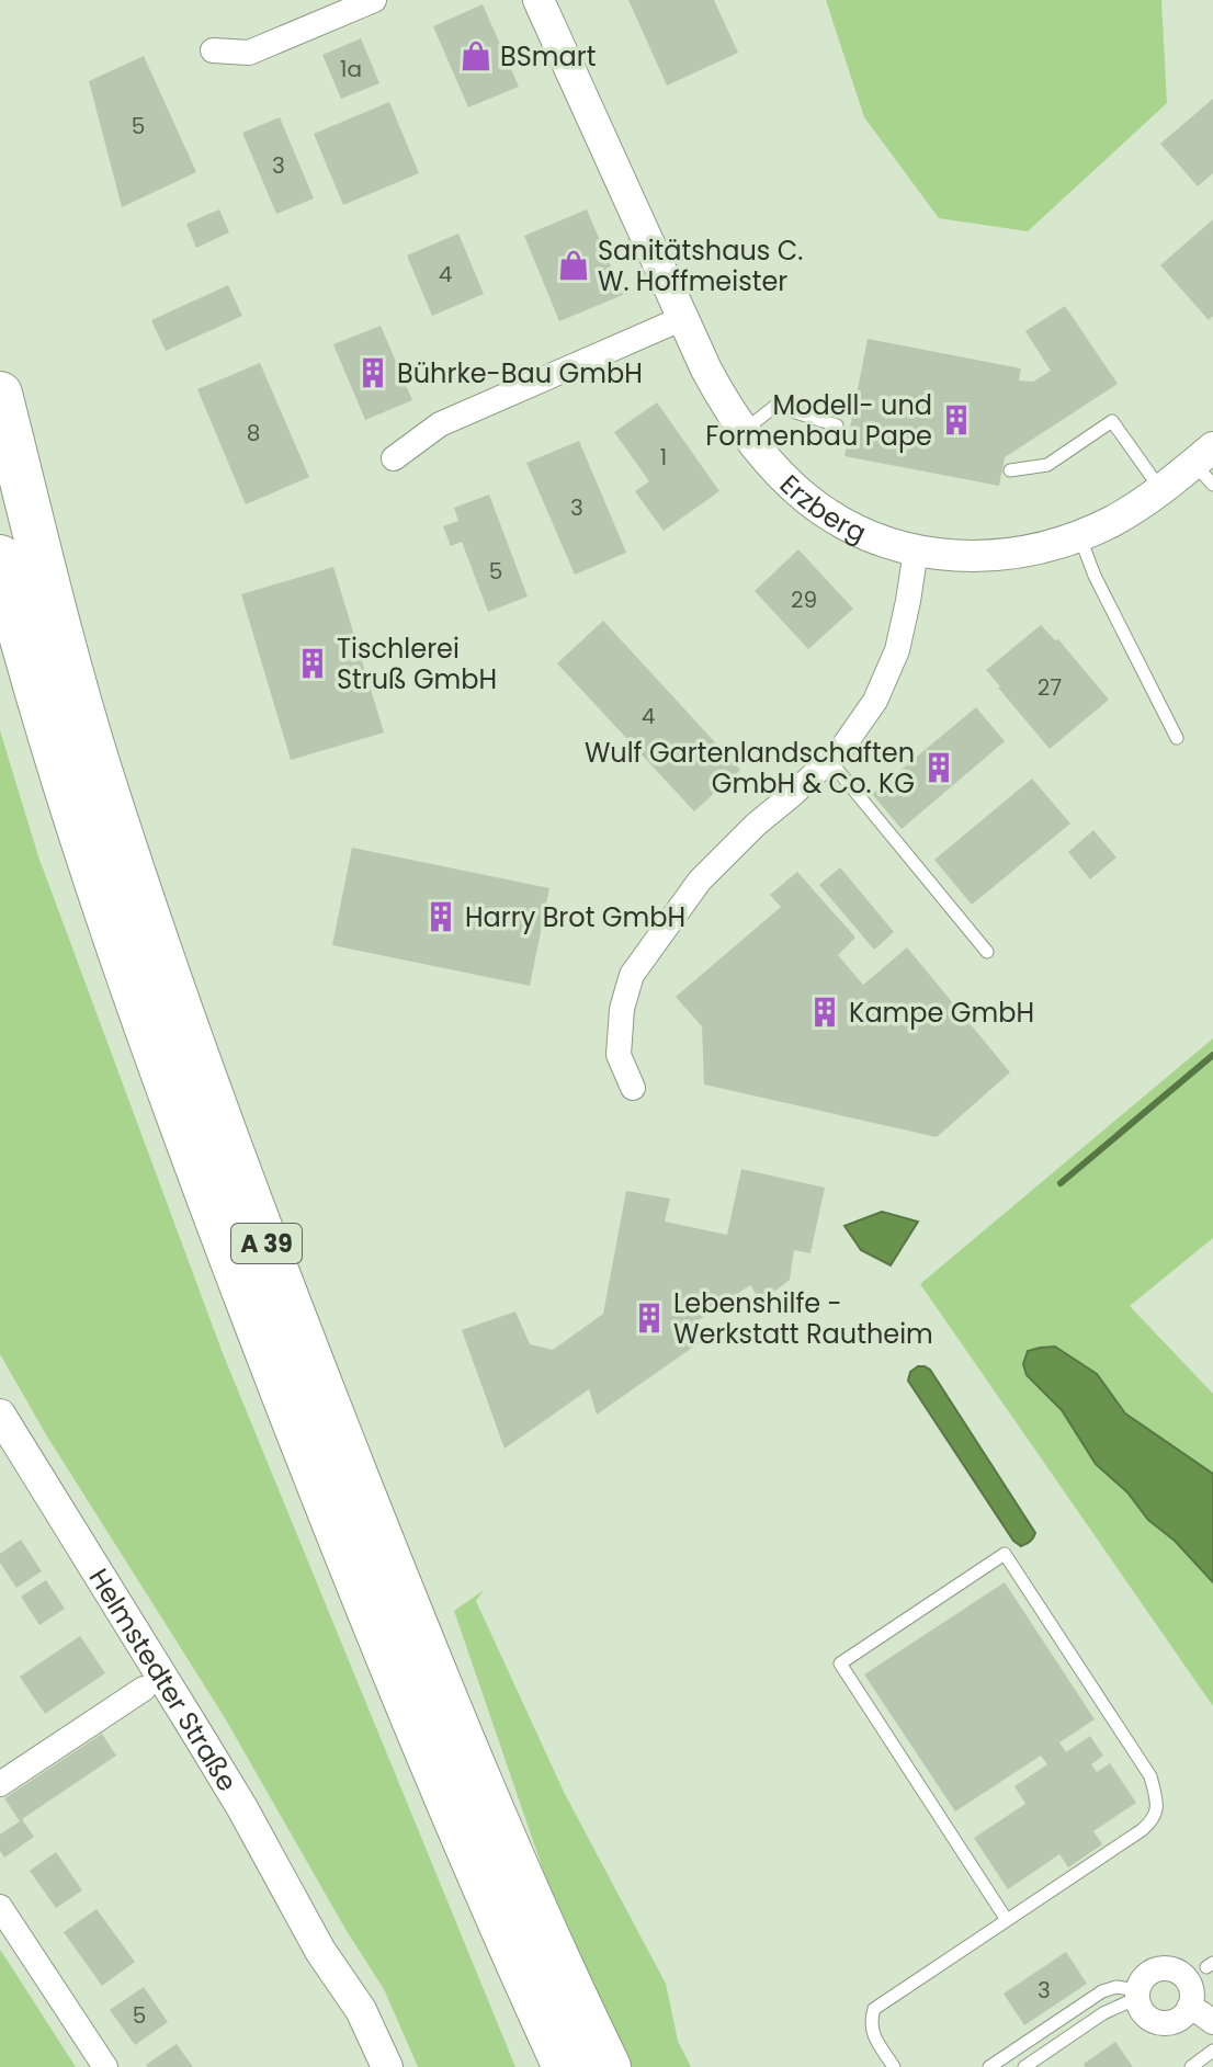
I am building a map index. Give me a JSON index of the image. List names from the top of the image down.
{
  "streets": {
    "highway": ["A 39"],
    "street": ["Erzberg", "Helmstedter Straße"]
  },
  "places": {
    "shop": ["BSmart", "Sanitätshaus C. W. Hoffmeister"],
    "building": [
      "Bührke-Bau GmbH",
      "Modell- und Formenbau Pape",
      "Tischlerei Struß GmbH",
      "Wulf Gartenlandschaften GmbH & Co. KG",
      "Harry Brot GmbH",
      "Kampe GmbH",
      "Lebenshilfe - Werkstatt Rautheim"
    ]
  },
  "house_numbers": [
    "1a",
    "5",
    "3",
    "4",
    "8",
    "1",
    "3",
    "5",
    "29",
    "27",
    "4",
    "3",
    "5"
  ]
}
